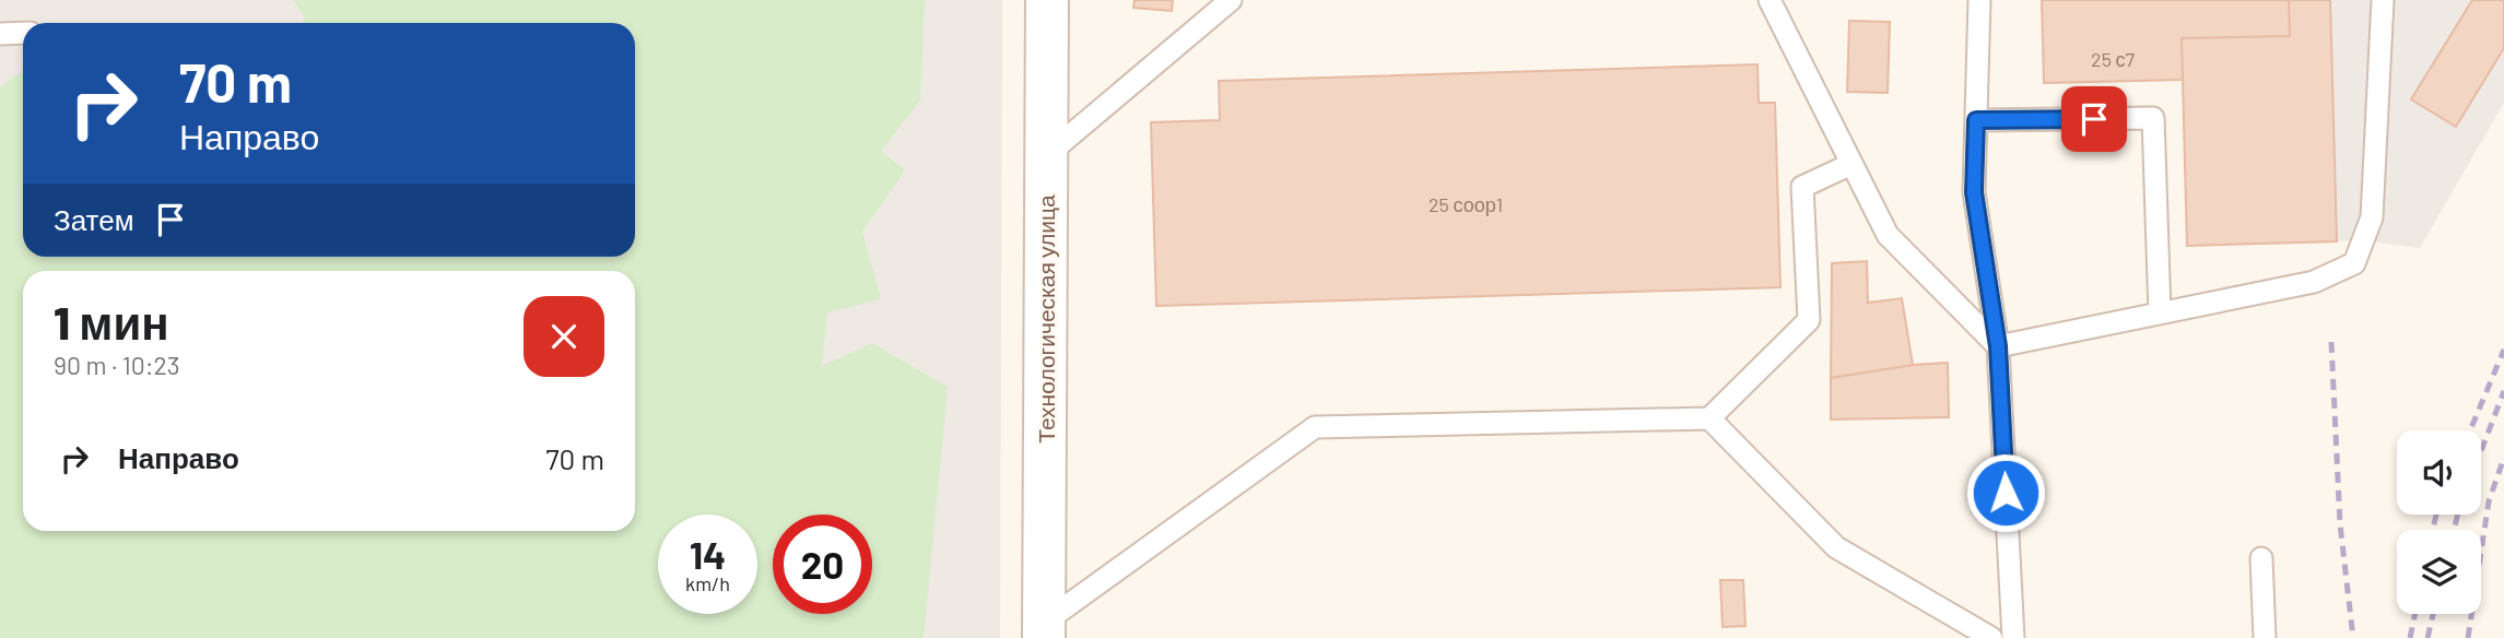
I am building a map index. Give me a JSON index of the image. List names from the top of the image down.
{
  "streets": {
    "street": ["Технологическая улица"]
  },
  "house_numbers": ["25 с7", "25 соор1"],
  "page": {
    "turn": ["70 m", "Направо"],
    "then": "Затем",
    "heading": ["1 мин", "90 m · 10:23"],
    "list": [
      {
        "name": "Направо",
        "value": "70 m"
      }
    ],
    "speed": "14 km/h",
    "limit": "20"
  }
}
